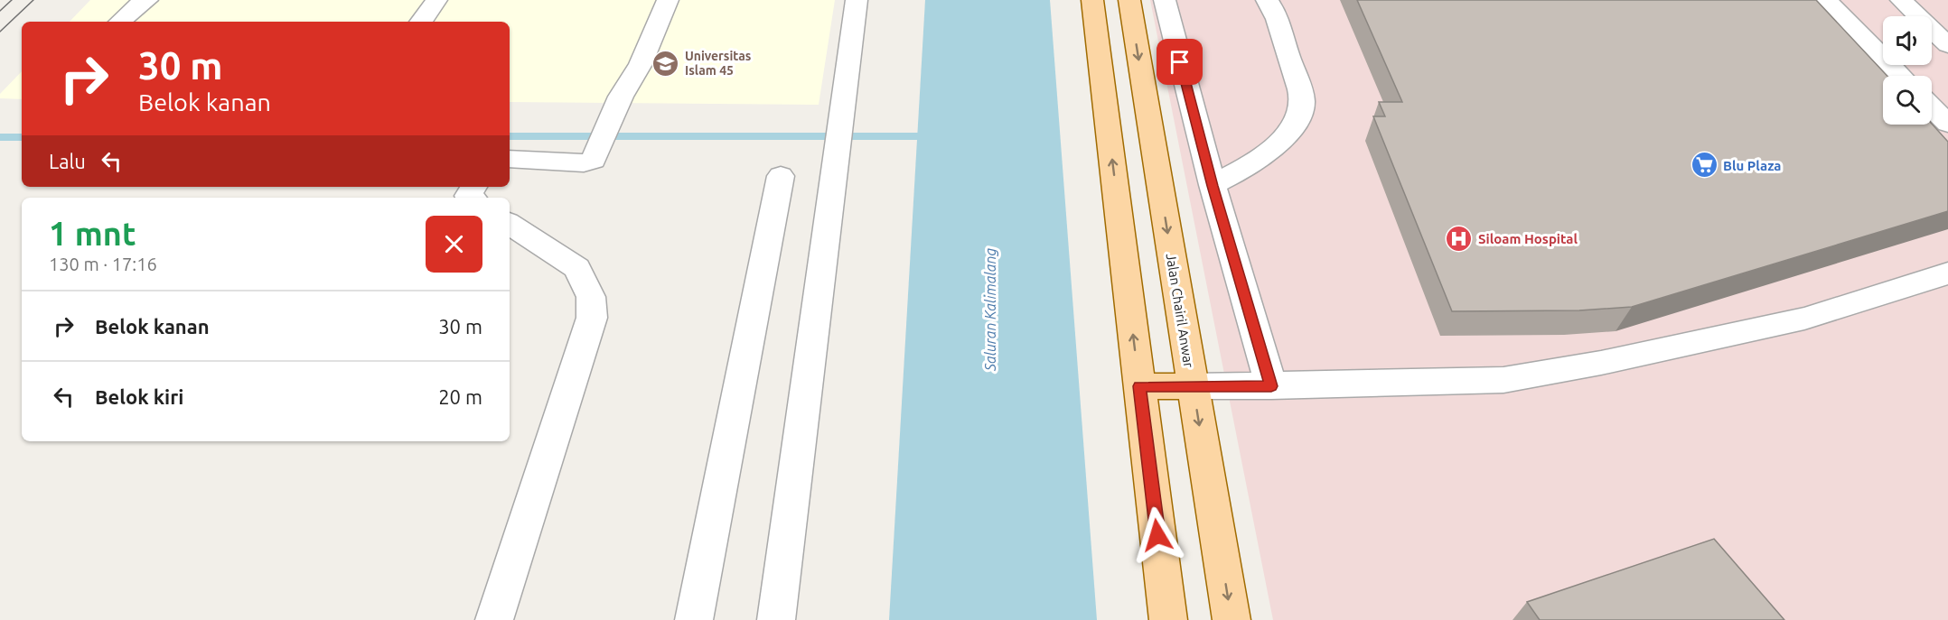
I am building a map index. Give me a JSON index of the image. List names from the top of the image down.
{
  "streets": {
    "main road": ["Jalan Chairil Anwar"]
  },
  "water": ["Saluran Kalimalang"],
  "places": {
    "school or university": ["Universitas Islam 45"],
    "supermarket": ["Blu Plaza"],
    "hospital": ["Siloam Hospital"]
  },
  "page": {
    "turn": ["30 m", "Belok kanan"],
    "then": "Lalu",
    "heading": ["1 mnt", "130 m · 17:16"],
    "list": [
      {
        "name": "Belok kanan",
        "value": "30 m"
      },
      {
        "name": "Belok kiri",
        "value": "20 m"
      }
    ]
  }
}
